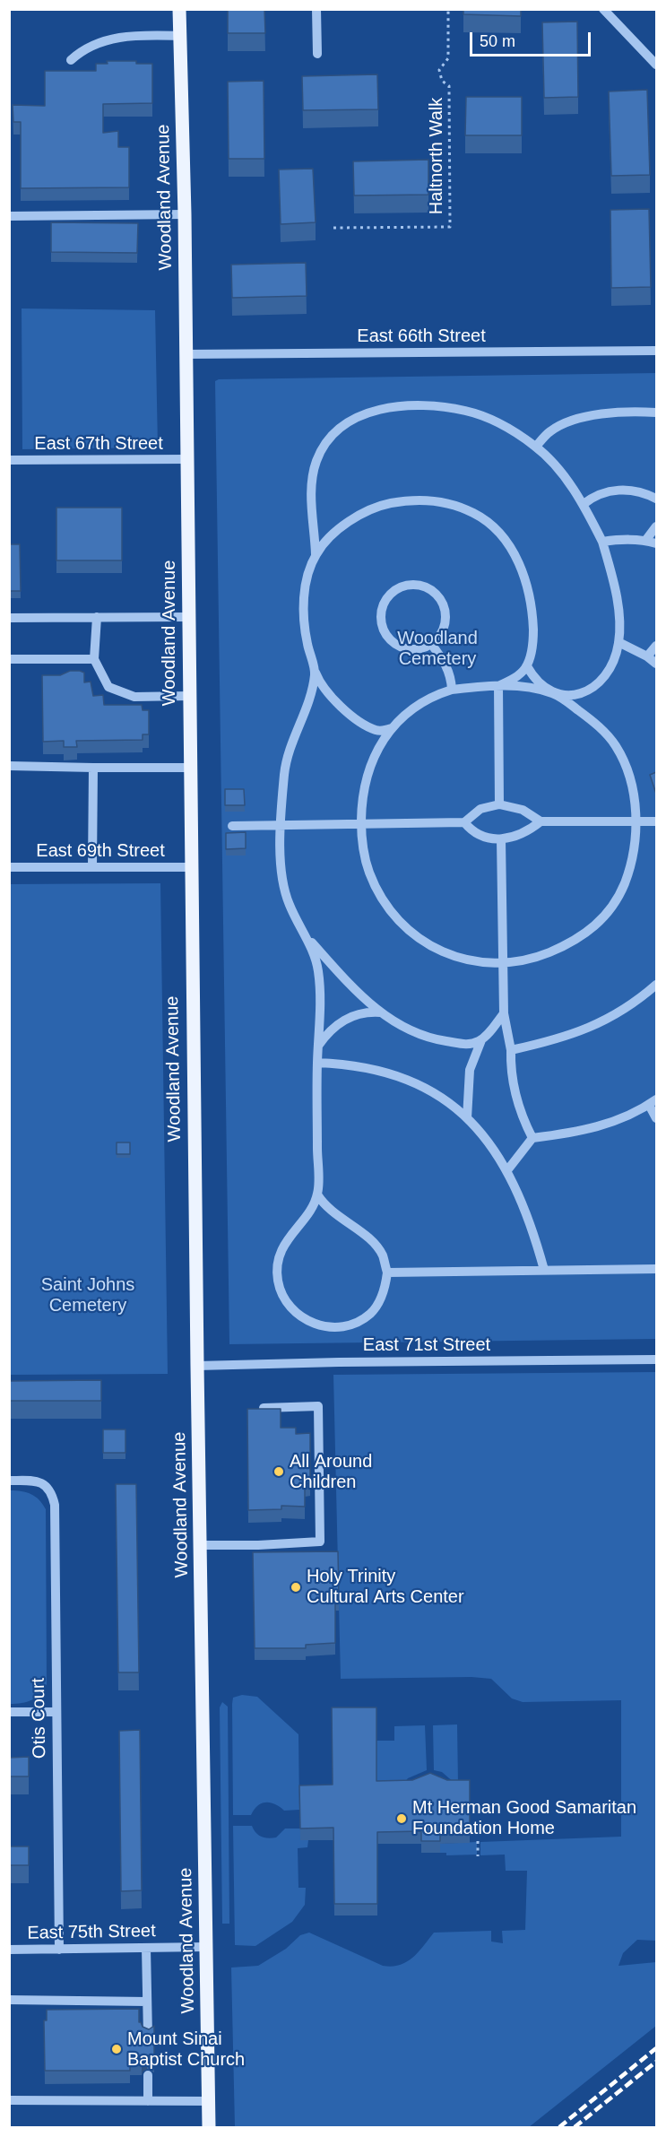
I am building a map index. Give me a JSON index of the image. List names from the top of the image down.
{
  "streets": {
    "main road": ["Woodland Avenue"],
    "street": [
      "East 66th Street",
      "East 67th Street",
      "East 69th Street",
      "East 71st Street",
      "Otis Court",
      "East 75th Street"
    ],
    "path": ["Haltnorth Walk"]
  },
  "crossings": [
    ["Woodland Avenue", "East 66th Street"],
    ["Woodland Avenue", "East 67th Street"],
    ["Woodland Avenue", "East 69th Street"],
    ["Woodland Avenue", "East 71st Street"],
    ["Woodland Avenue", "East 75th Street"],
    ["Otis Court", "East 75th Street"]
  ],
  "parks": ["Woodland Cemetery", "Saint Johns Cemetery"],
  "places": [
    "All Around Children",
    "Holy Trinity Cultural Arts Center",
    "Mt Herman Good Samaritan Foundation Home",
    "Mount Sinai Baptist Church"
  ],
  "scale_bar": "50 m"
}
